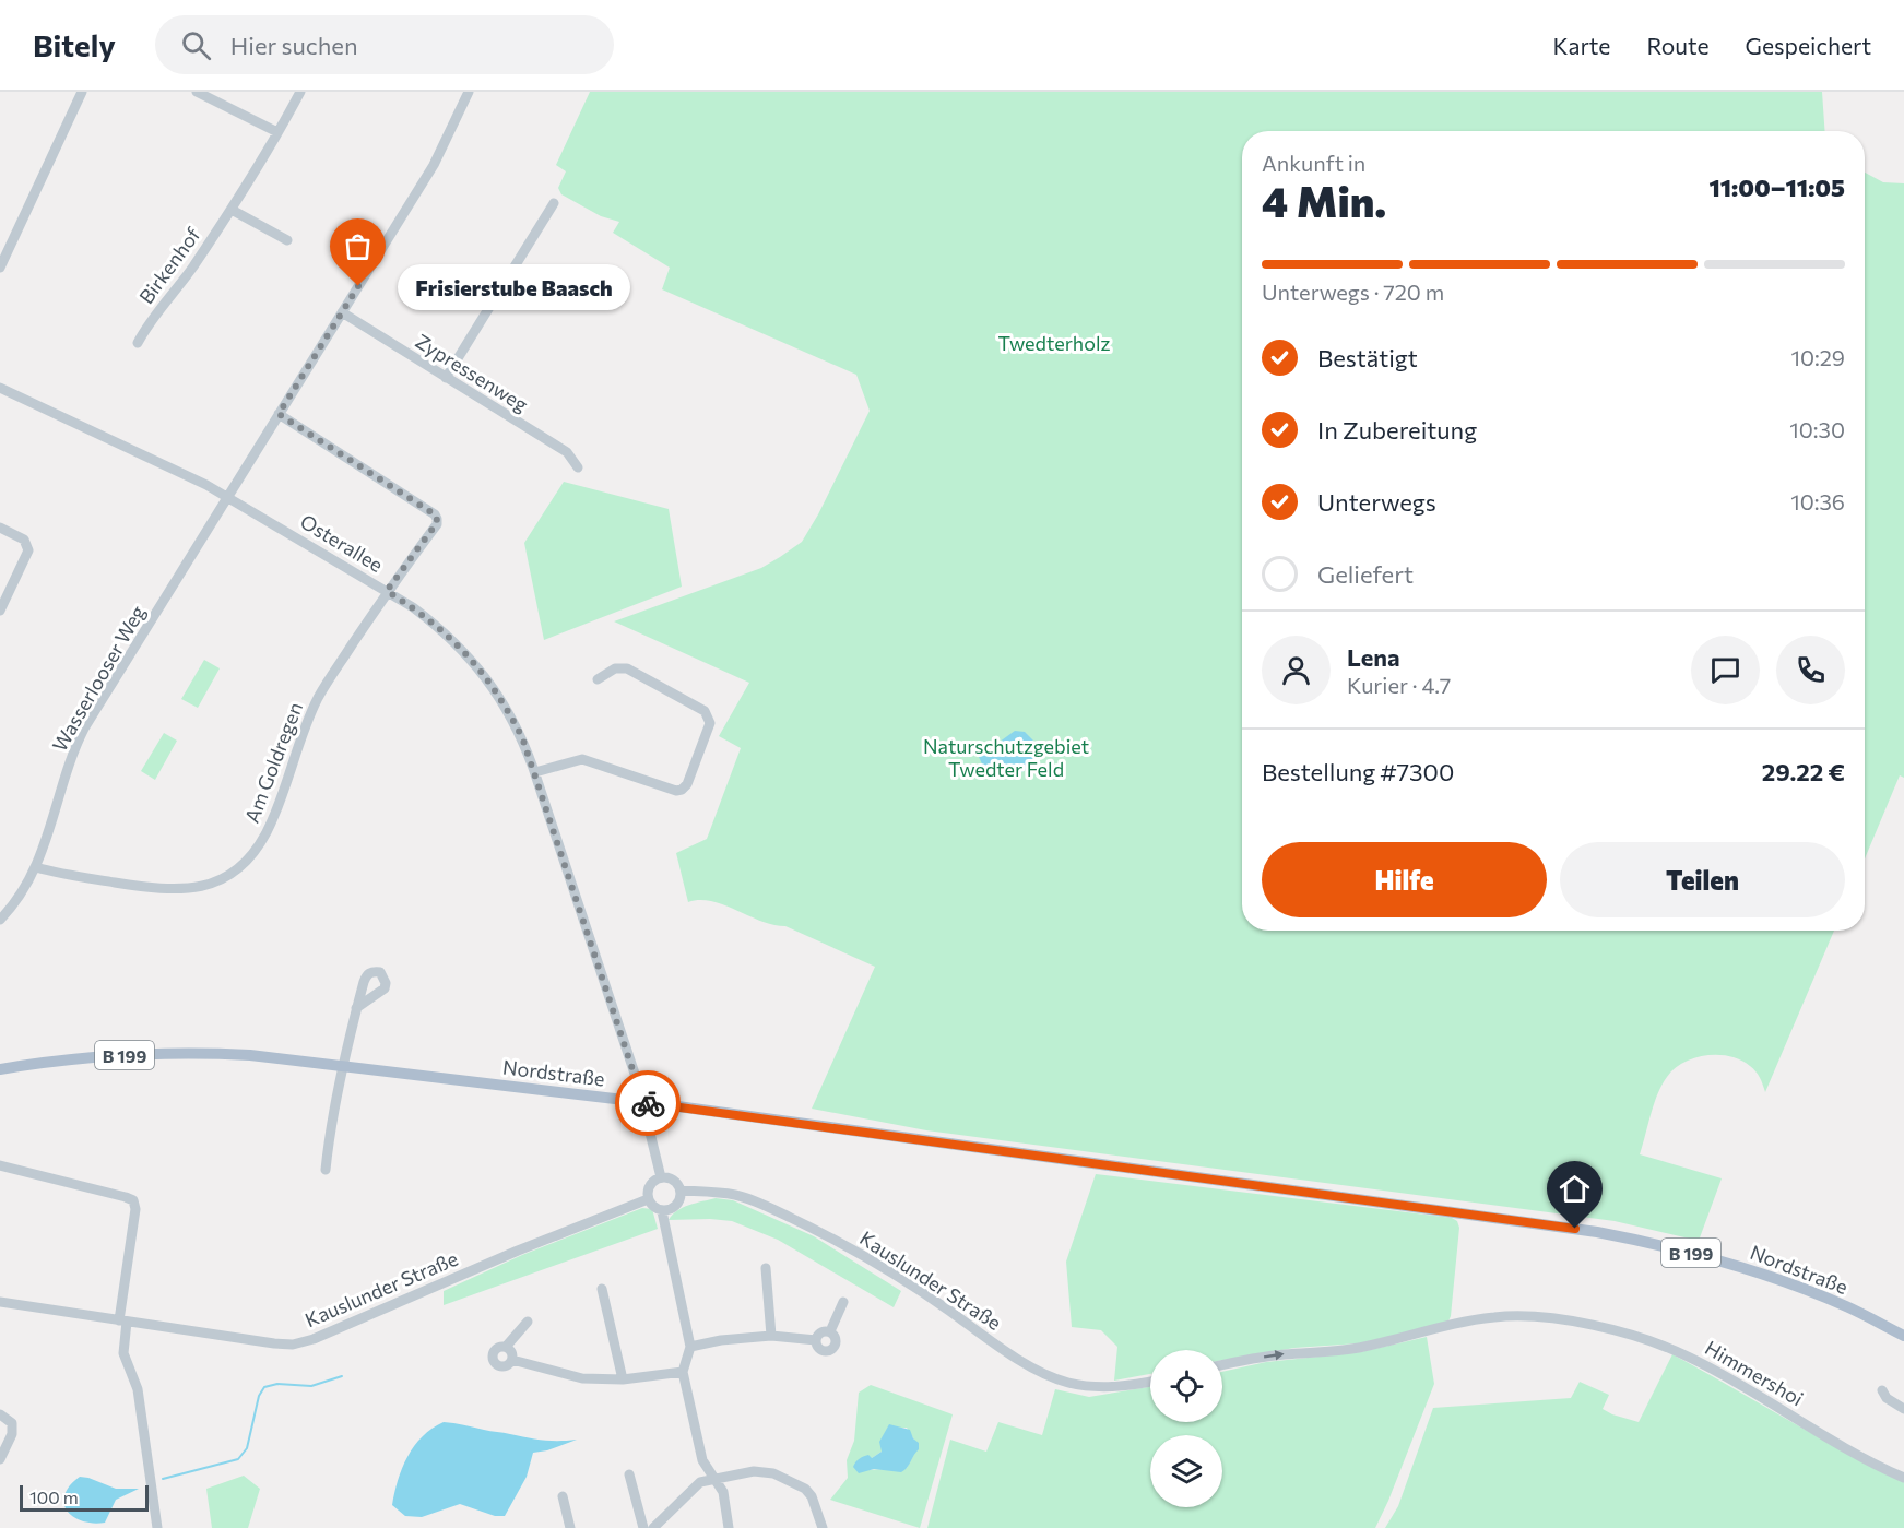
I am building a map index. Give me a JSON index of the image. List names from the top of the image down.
{
  "streets": {
    "main road": ["B 199", "Nordstraße"],
    "street": [
      "Birkenhof",
      "Zypressenweg",
      "Osterallee",
      "Wasserlooser Weg",
      "Am Goldregen",
      "Kauslunder Straße",
      "Himmershoi"
    ]
  },
  "crossings": [
    ["Zypressenweg", "Wasserlooser Weg"],
    ["Osterallee", "Wasserlooser Weg"],
    ["Osterallee", "Am Goldregen"],
    ["Osterallee", "Nordstraße"],
    ["Osterallee", "Kauslunder Straße"],
    ["Wasserlooser Weg", "Am Goldregen"]
  ],
  "one_way": ["Himmershoi"],
  "parks": ["Twedterholz", "Naturschutzgebiet Twedter Feld"],
  "places": ["Frisierstube Baasch"],
  "scale_bar": "100 m",
  "page": {
    "header": "Bitely",
    "search": "Hier suchen",
    "nav": ["Karte", "Route", "Gespeichert"],
    "heading": ["4 Min.", "Ankunft in", "11:00–11:05"],
    "panel": [
      "Lena",
      "Kurier · 4.7",
      "Bestellung #7300",
      "29.22 €"
    ],
    "bar": "Unterwegs · 720 m",
    "bubble": "Frisierstube Baasch",
    "list": [
      ["Bestätigt", "10:29"],
      ["In Zubereitung", "10:30"],
      ["Unterwegs", "10:36"],
      "Geliefert"
    ],
    "buttons": ["Hilfe", "Teilen"],
    "scale": "100 m"
  }
}
